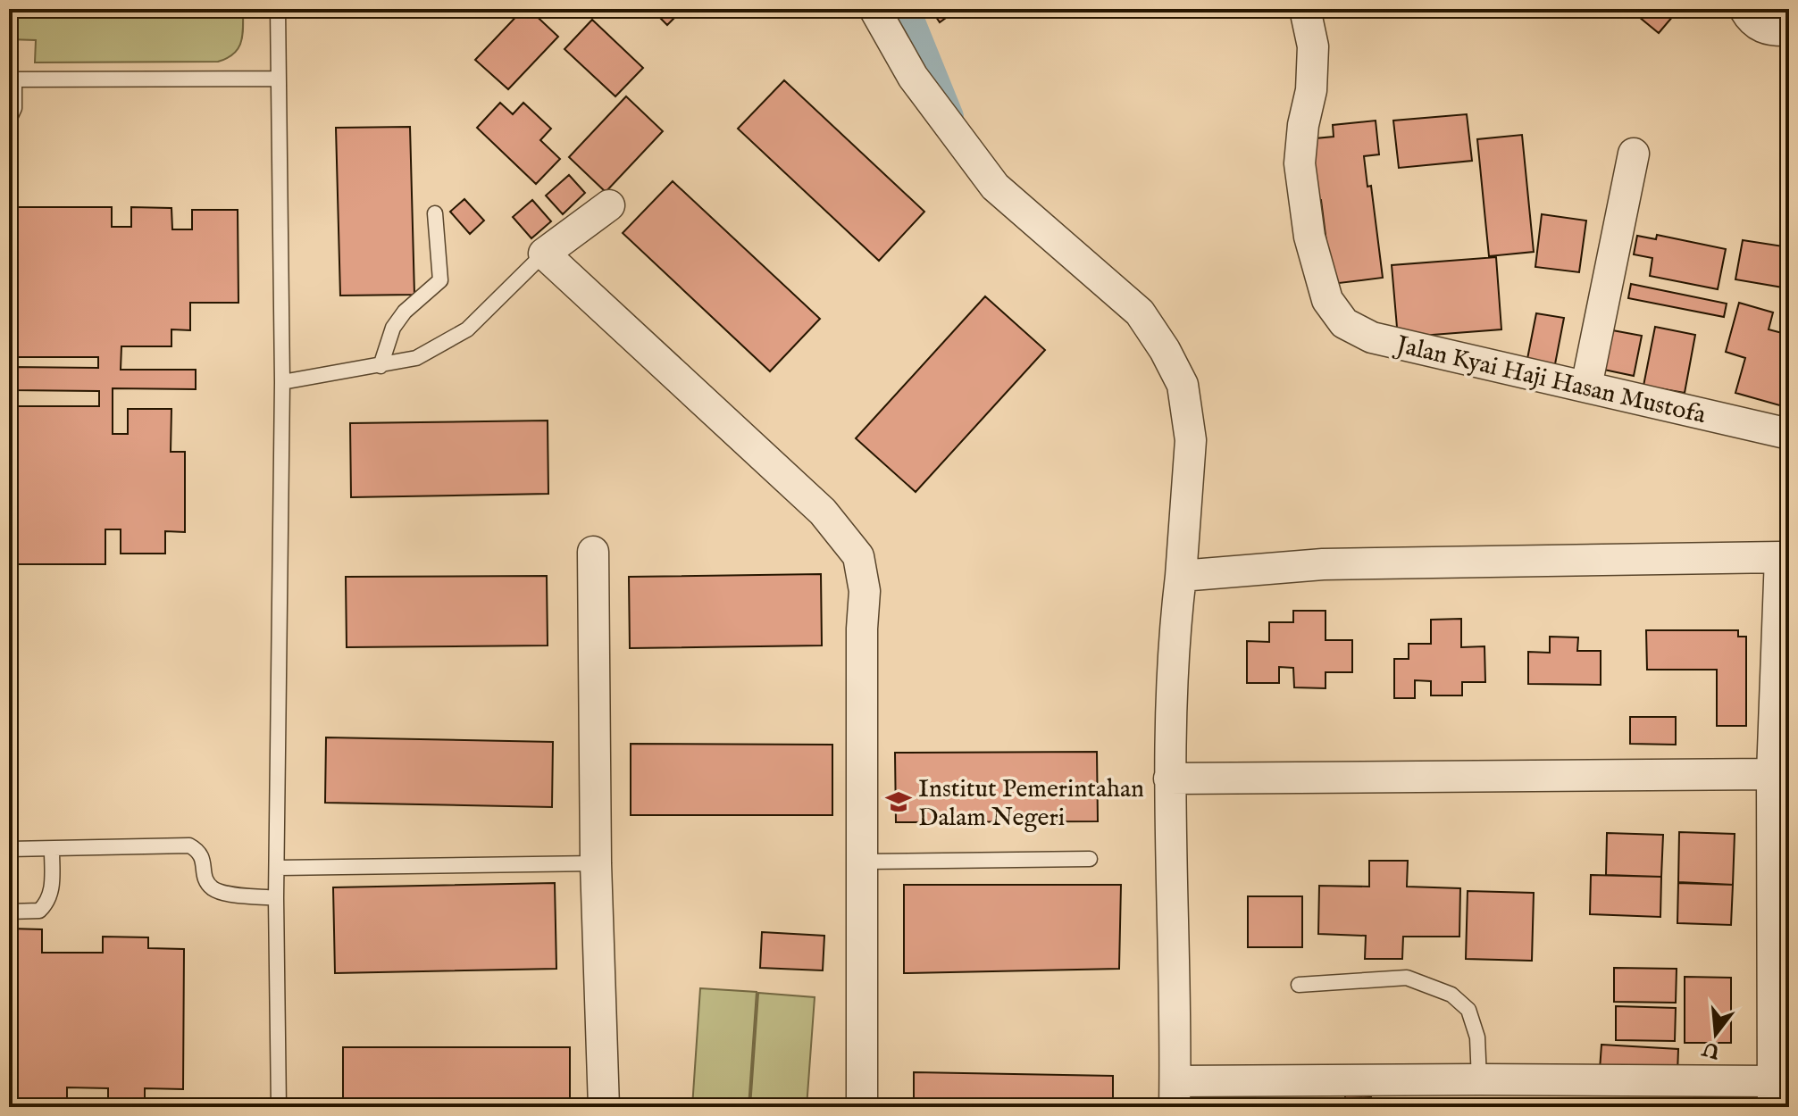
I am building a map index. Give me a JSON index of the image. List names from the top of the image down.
{
  "streets": {
    "street": ["Jalan Kyai Haji Hasan Mustofa"]
  },
  "places": {
    "school or university": ["Institut Pemerintahan Dalam Negeri"]
  },
  "north": "bottom"
}
